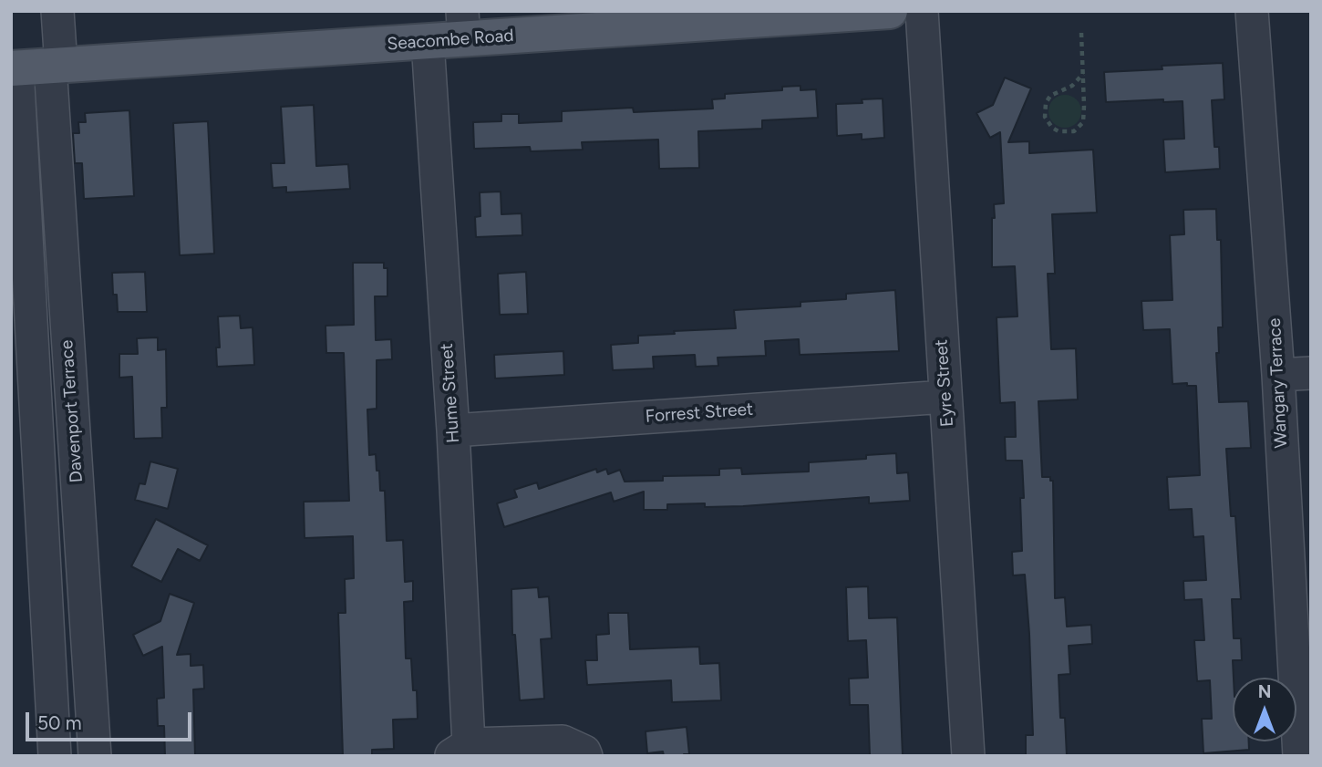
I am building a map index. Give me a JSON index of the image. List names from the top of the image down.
{
  "streets": {
    "main road": ["Seacombe Road"],
    "street": [
      "Eyre Street",
      "Wangary Terrace",
      "Hume Street",
      "Davenport Terrace",
      "Forrest Street"
    ]
  },
  "crossings": [
    ["Seacombe Road", "Hume Street"],
    ["Seacombe Road", "Davenport Terrace"],
    ["Eyre Street", "Forrest Street"],
    ["Hume Street", "Forrest Street"]
  ],
  "scale_bar": "50 m",
  "north": "top"
}
